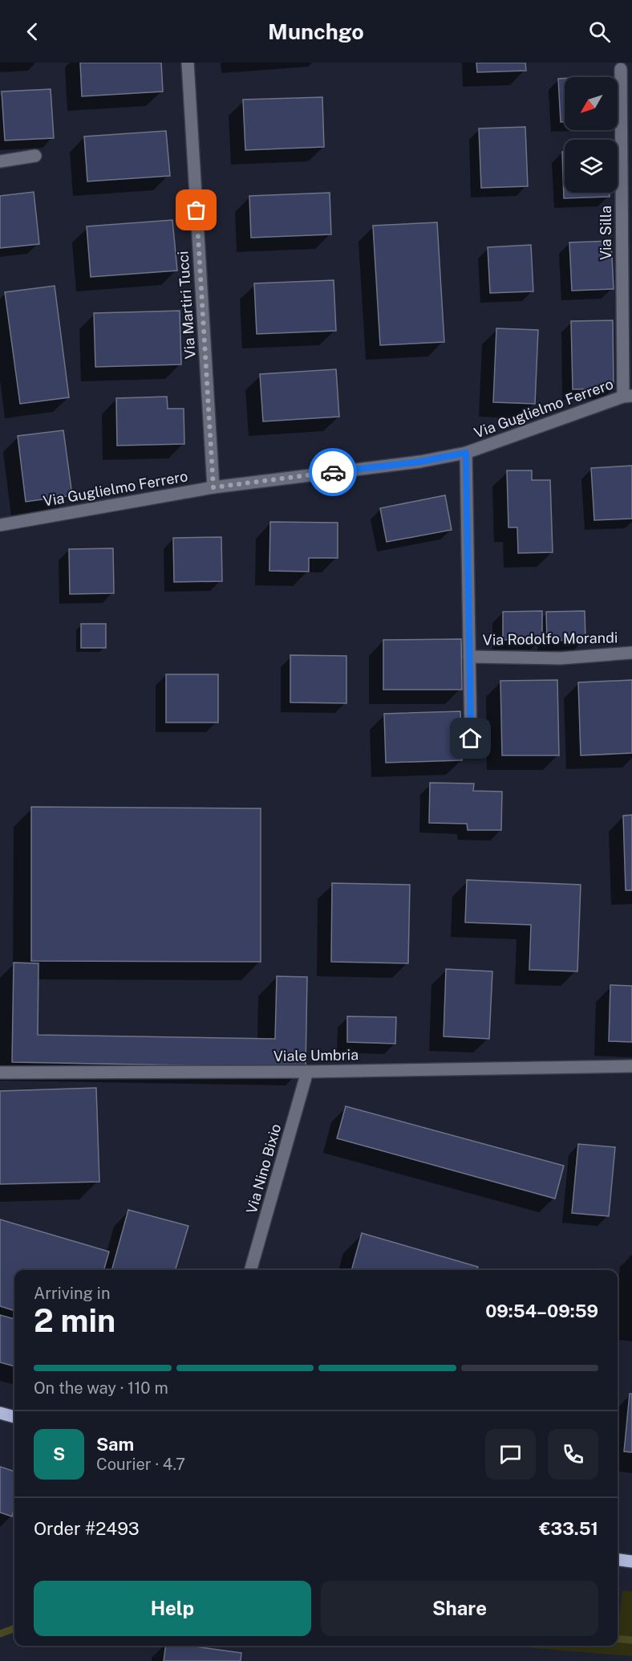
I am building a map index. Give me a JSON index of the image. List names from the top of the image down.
{
  "streets": {
    "street": [
      "Via Silla",
      "Via Martiri Tucci",
      "Via Guglielmo Ferrero",
      "Via Rodolfo Morandi",
      "Viale Umbria",
      "Via Nino Bixio"
    ]
  },
  "crossings": [
    ["Via Silla", "Via Guglielmo Ferrero"],
    ["Via Martiri Tucci", "Via Guglielmo Ferrero"],
    ["Via Guglielmo Ferrero", "Via Rodolfo Morandi"],
    ["Viale Umbria", "Via Nino Bixio"]
  ],
  "north": "bottom left",
  "page": {
    "header": "Munchgo",
    "heading": ["2 min", "Arriving in", "09:54–09:59"],
    "panel": [
      "Sam",
      "Courier · 4.7",
      "Order #2493",
      "€33.51"
    ],
    "bar": "On the way · 110 m",
    "round": "S",
    "buttons": ["Help", "Share"]
  }
}
